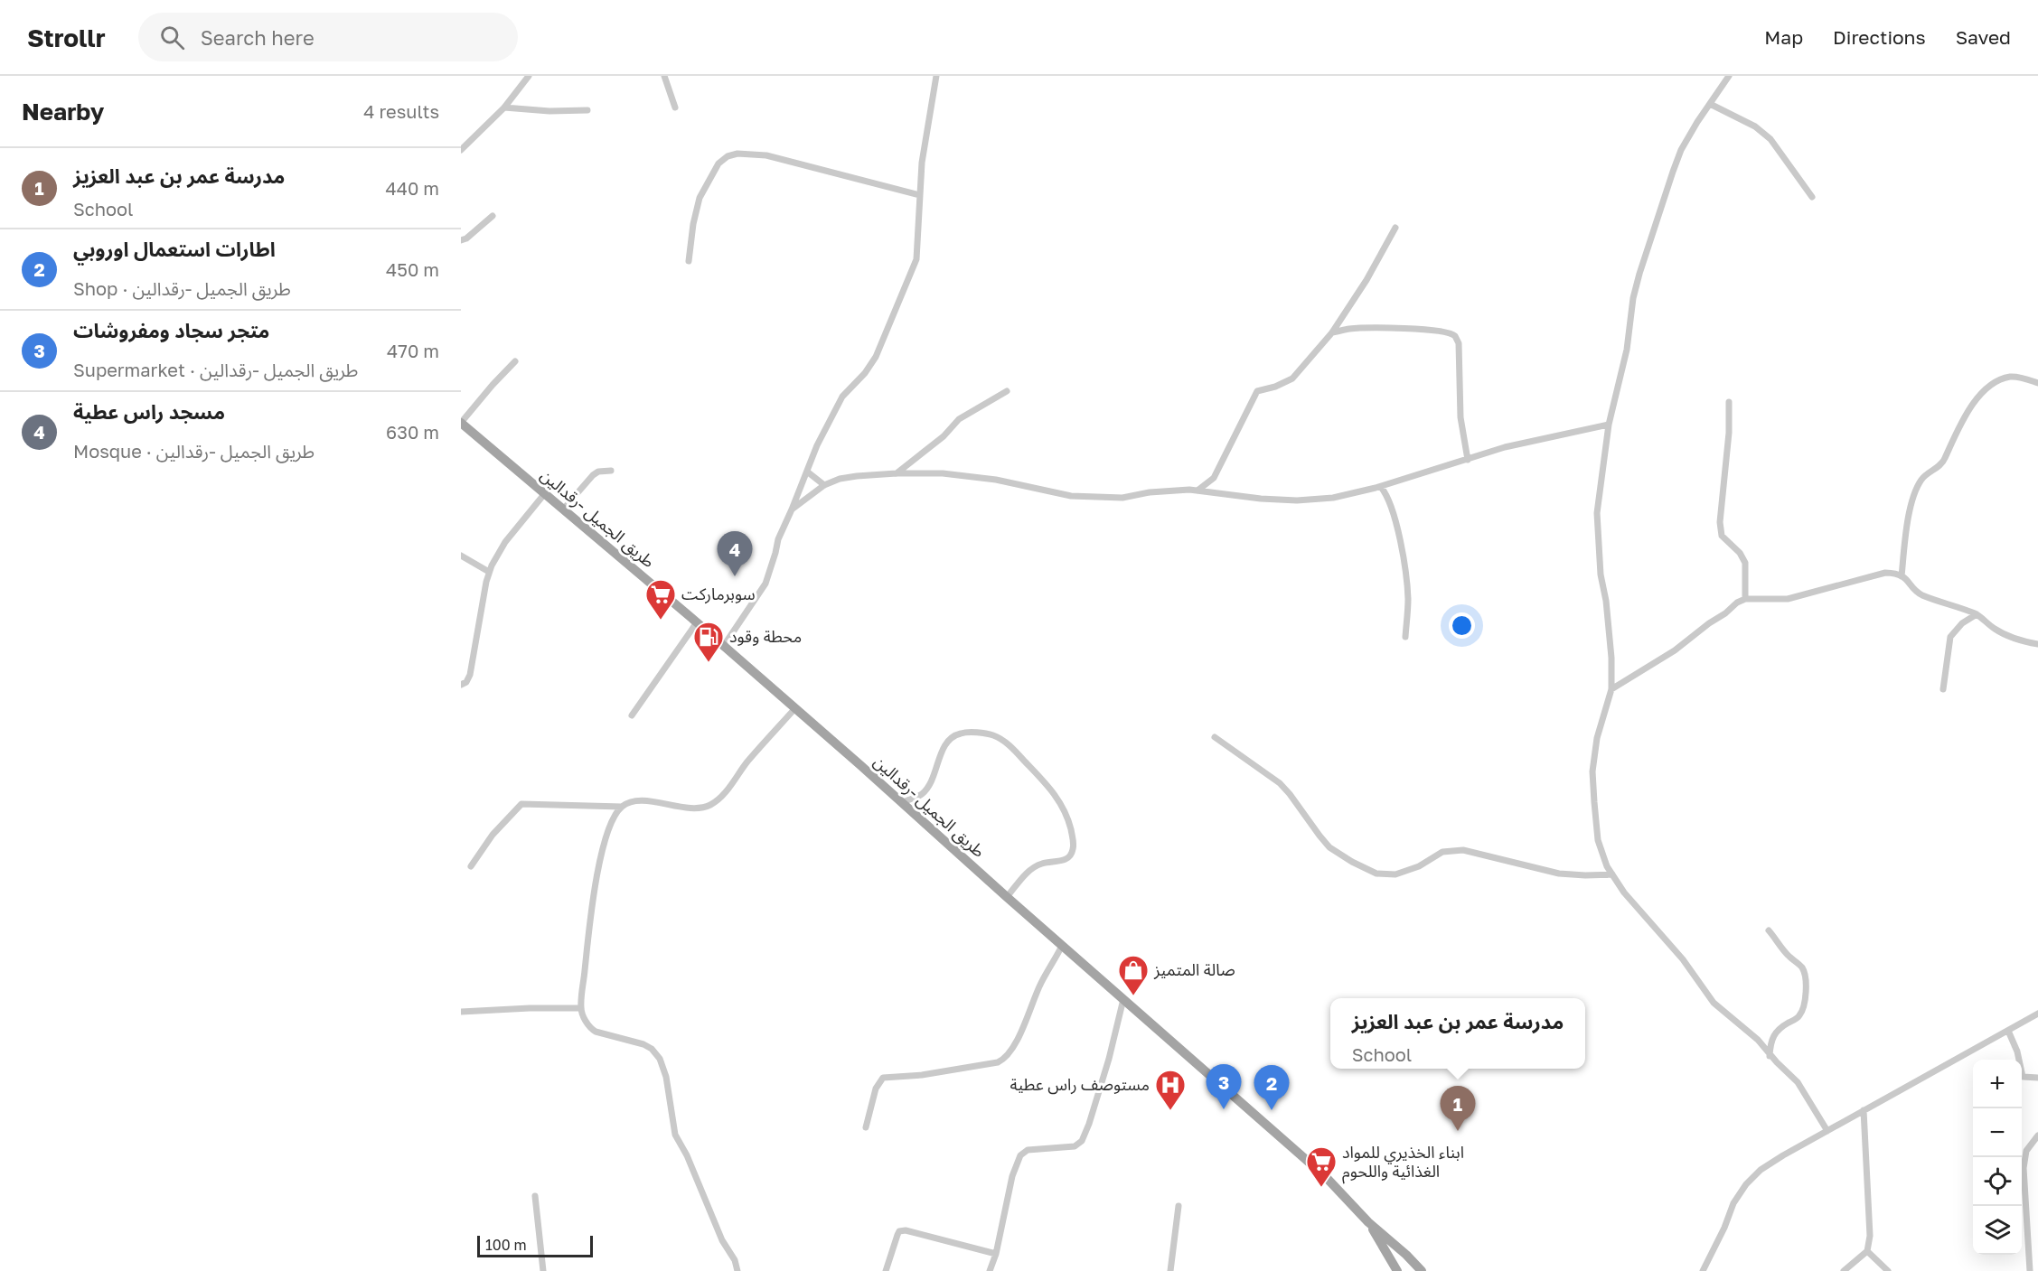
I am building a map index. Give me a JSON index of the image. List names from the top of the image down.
{
  "streets": {
    "main road": ["طريق الجميل -رقدالين"]
  },
  "places": {
    "supermarket": ["سوبرماركت", "ابناء الخذيري للمواد الغذائية واللحوم"],
    "fuel station": ["محطة وقود"],
    "shop": ["صالة المتميز"],
    "hospital": ["مستوصف راس عطية"]
  },
  "scale_bar": "100 m",
  "page": {
    "header": "Strollr",
    "search": "Search here",
    "nav": ["Map", "Directions", "Saved"],
    "heading": ["Nearby", "4 results"],
    "list": [
      {
        "mark": "1",
        "name": "مدرسة عمر بن عبد العزيز",
        "note": "School",
        "value": "440 m"
      },
      {
        "mark": "2",
        "name": "اطارات استعمال اوروبي",
        "note": "Shop · طريق الجميل -رقدالين",
        "value": "450 m"
      },
      {
        "mark": "3",
        "name": "متجر سجاد ومفروشات",
        "note": "Supermarket · طريق الجميل -رقدالين",
        "value": "470 m"
      },
      {
        "mark": "4",
        "name": "مسجد راس عطية",
        "note": "Mosque · طريق الجميل -رقدالين",
        "value": "630 m"
      }
    ],
    "pins": [
      "4",
      "3",
      "2",
      "1"
    ],
    "popup": ["مدرسة عمر بن عبد العزيز", "School"],
    "map_buttons": ["+", "−"],
    "scale": "100 m"
  }
}
